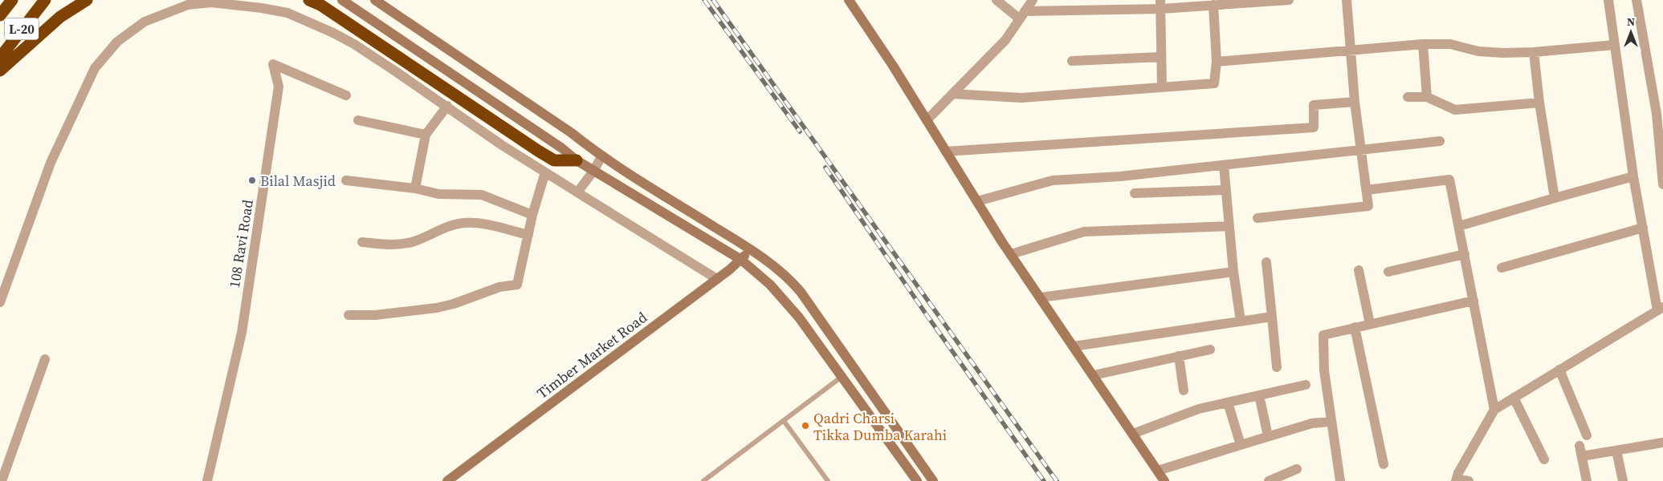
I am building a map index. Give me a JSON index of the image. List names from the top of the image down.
{
  "streets": {
    "highway": ["L-20"],
    "main road": ["Timber Market Road"],
    "street": ["108 Ravi Road"]
  },
  "places": ["Bilal Masjid", "Qadri Charsi Tikka Dumba Karahi"],
  "north": "top"
}
